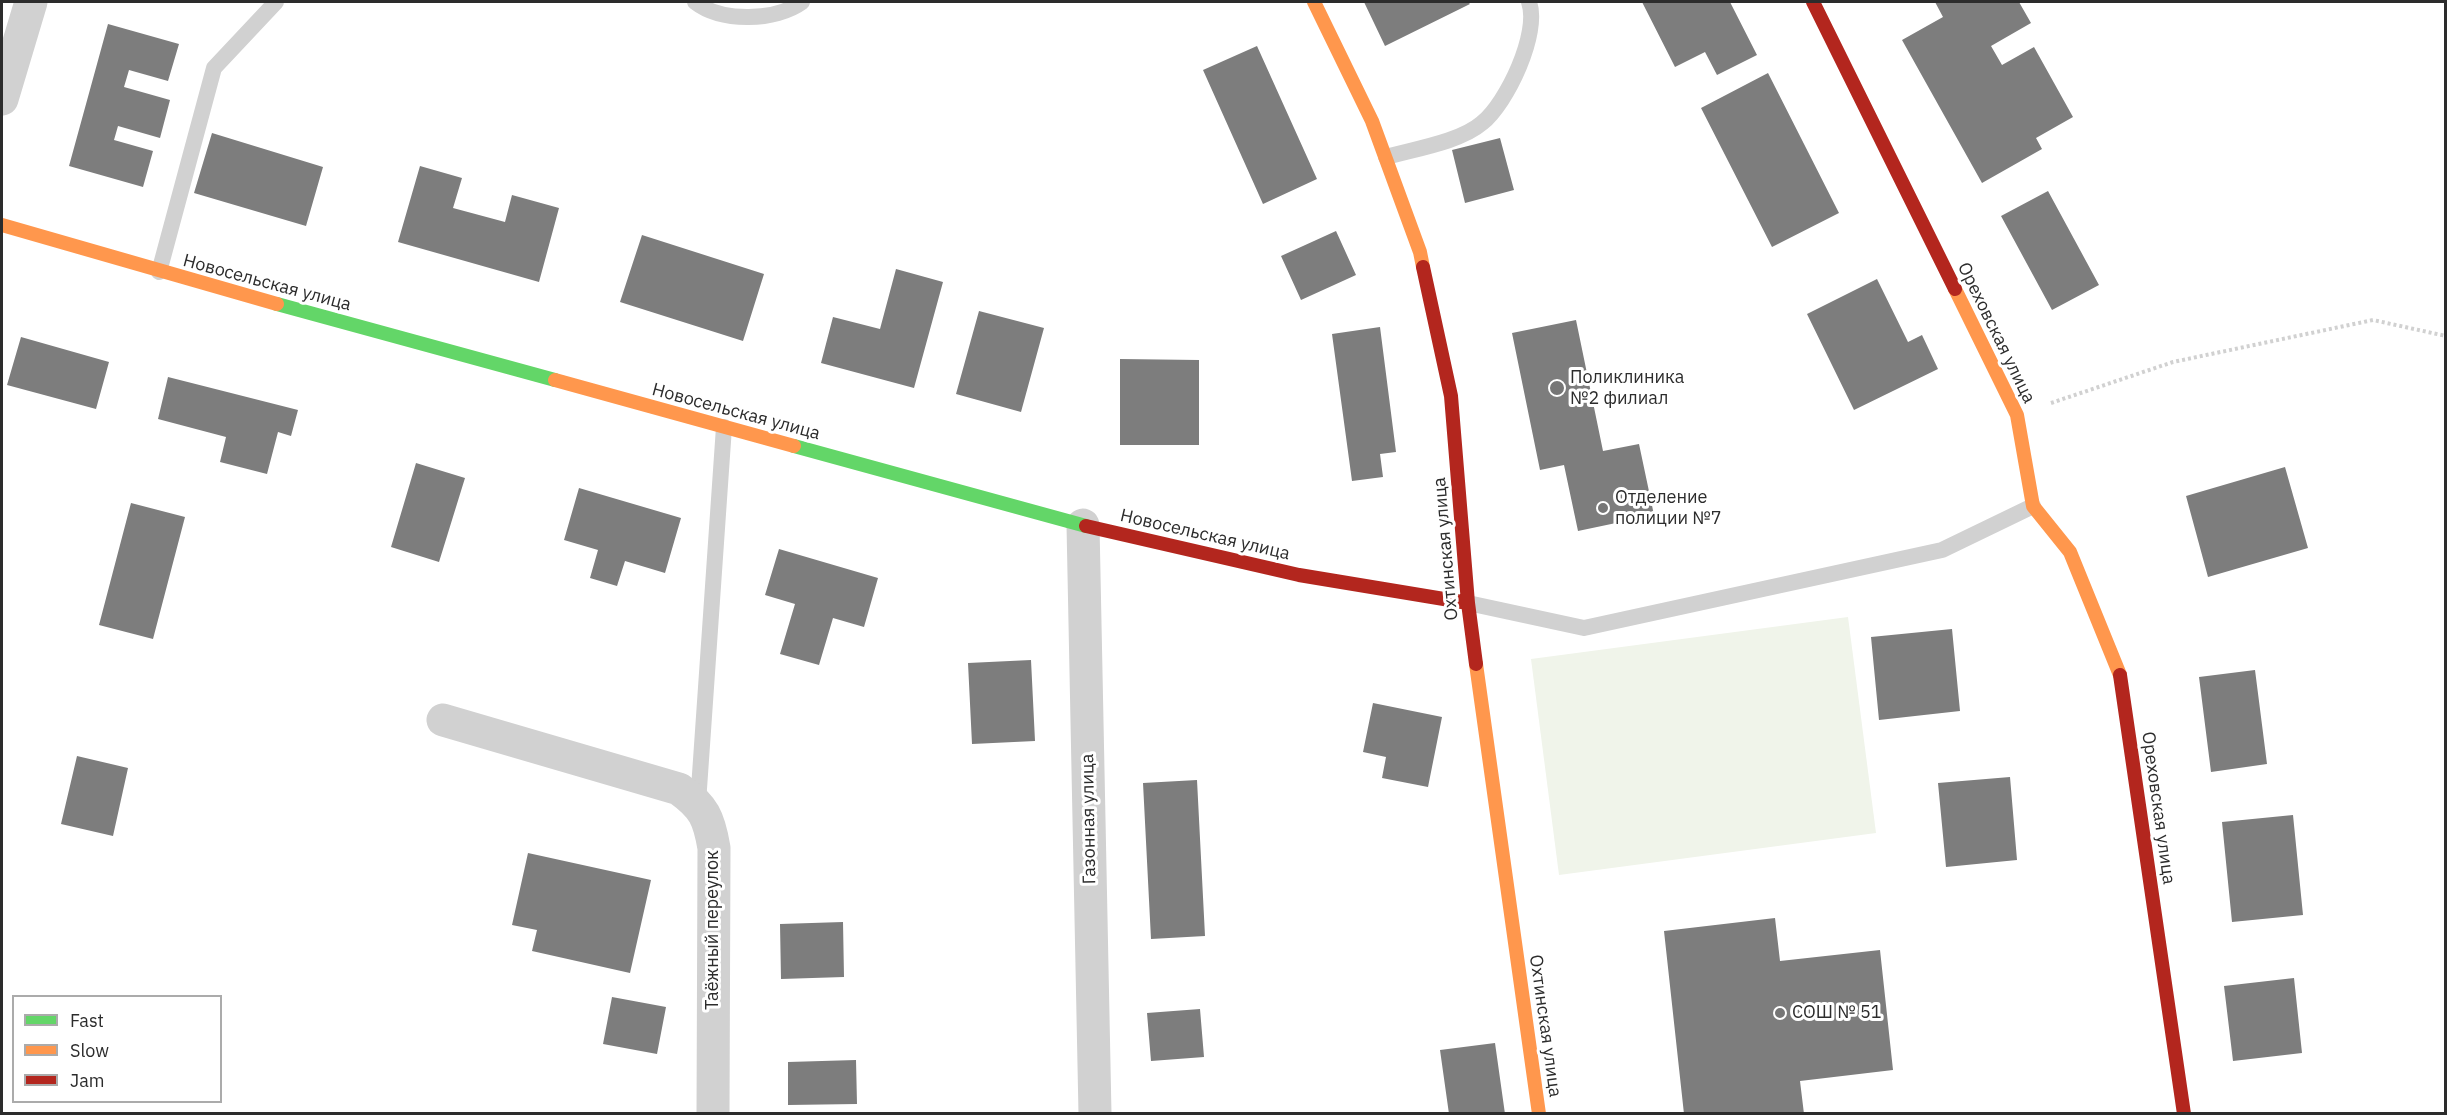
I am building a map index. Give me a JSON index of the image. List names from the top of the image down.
{
  "streets": {
    "street": [
      "Новосельская улица",
      "Ореховская улица",
      "Охтинская улица",
      "Газонная улица",
      "Таёжный переулок"
    ]
  },
  "crossings": [
    ["Новосельская улица", "Охтинская улица"],
    ["Новосельская улица", "Газонная улица"]
  ],
  "places": ["Поликлиника №2 филиал", "Отделение полиции №7", "СОШ № 51"],
  "legend": ["Fast", "Slow", "Jam"]
}
